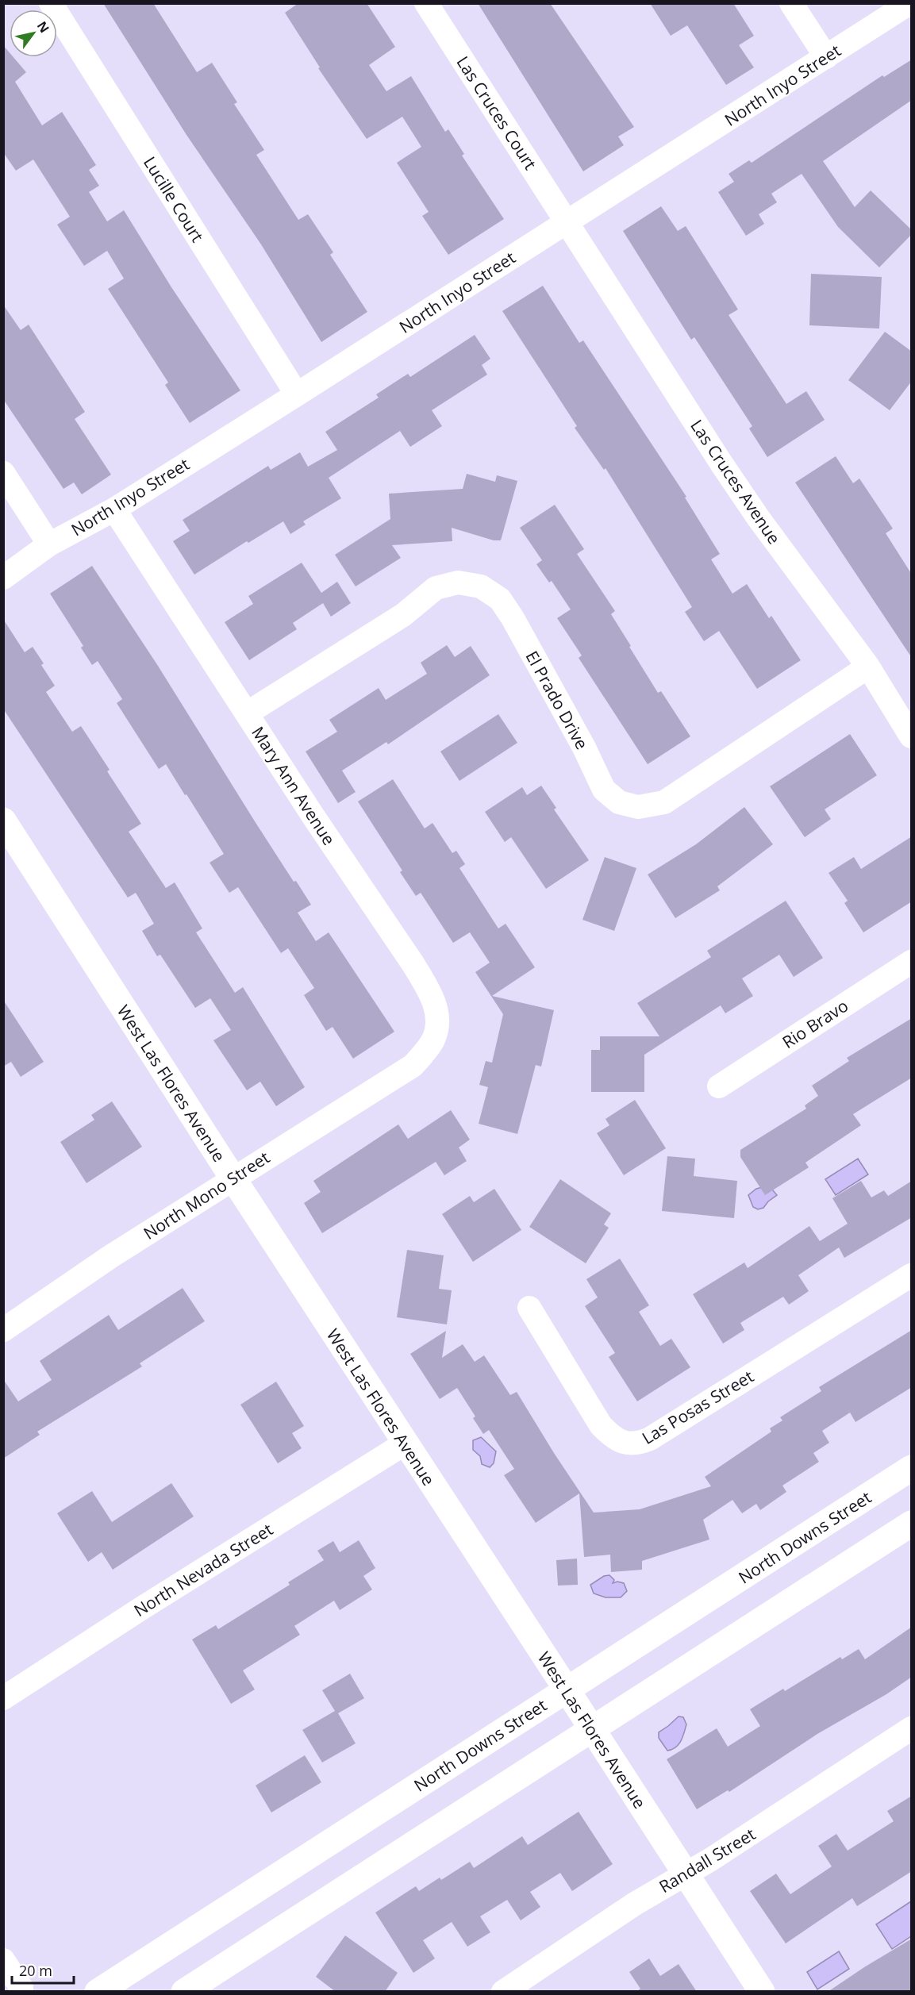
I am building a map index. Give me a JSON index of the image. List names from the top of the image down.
{
  "streets": {
    "main road": ["West Las Flores Avenue", "North Downs Street"],
    "street": [
      "North Inyo Street",
      "Las Cruces Court",
      "Lucille Court",
      "Las Cruces Avenue",
      "El Prado Drive",
      "Mary Ann Avenue",
      "Rio Bravo",
      "North Mono Street",
      "Las Posas Street",
      "North Nevada Street",
      "Randall Street"
    ]
  },
  "crossings": [
    ["North Inyo Street", "Las Cruces Court"],
    ["North Inyo Street", "Lucille Court"],
    ["North Inyo Street", "Las Cruces Avenue"],
    ["North Inyo Street", "Mary Ann Avenue"],
    ["Las Cruces Court", "Las Cruces Avenue"],
    ["Las Cruces Avenue", "El Prado Drive"],
    ["El Prado Drive", "Mary Ann Avenue"],
    ["Mary Ann Avenue", "North Mono Street"],
    ["West Las Flores Avenue", "North Mono Street"],
    ["West Las Flores Avenue", "North Downs Street"],
    ["West Las Flores Avenue", "North Nevada Street"],
    ["West Las Flores Avenue", "Randall Street"]
  ],
  "scale_bar": "20 m",
  "north": "top right"
}
